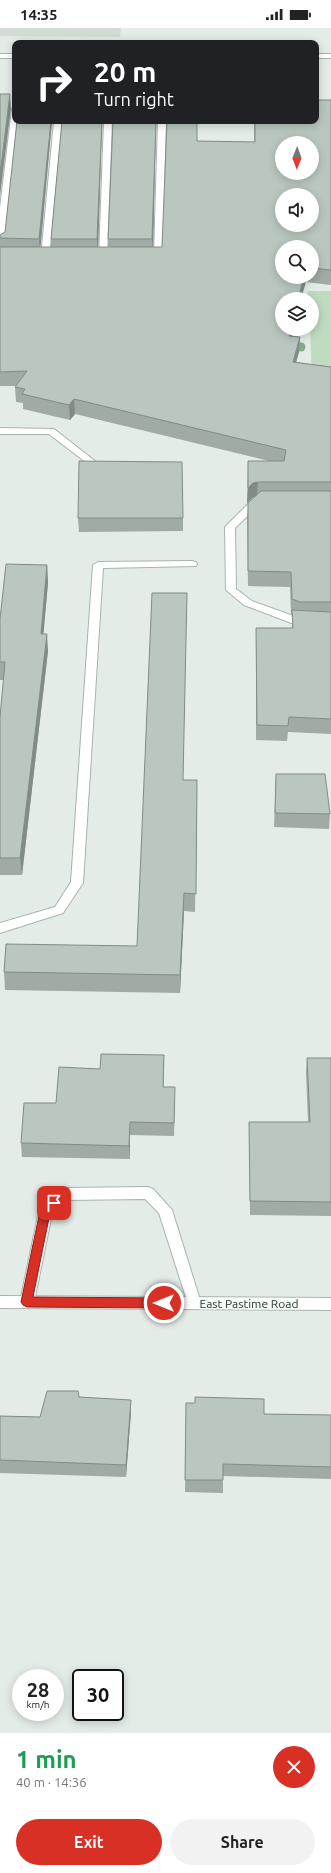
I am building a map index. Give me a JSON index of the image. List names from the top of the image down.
{
  "streets": {
    "street": ["East Pastime Road"]
  },
  "north": "bottom",
  "page": {
    "status": "14:35",
    "turn": ["20 m", "Turn right"],
    "speed": "28 km/h",
    "limit": "30",
    "heading": ["1 min", "40 m · 14:36"],
    "buttons": ["Exit", "Share"]
  }
}
